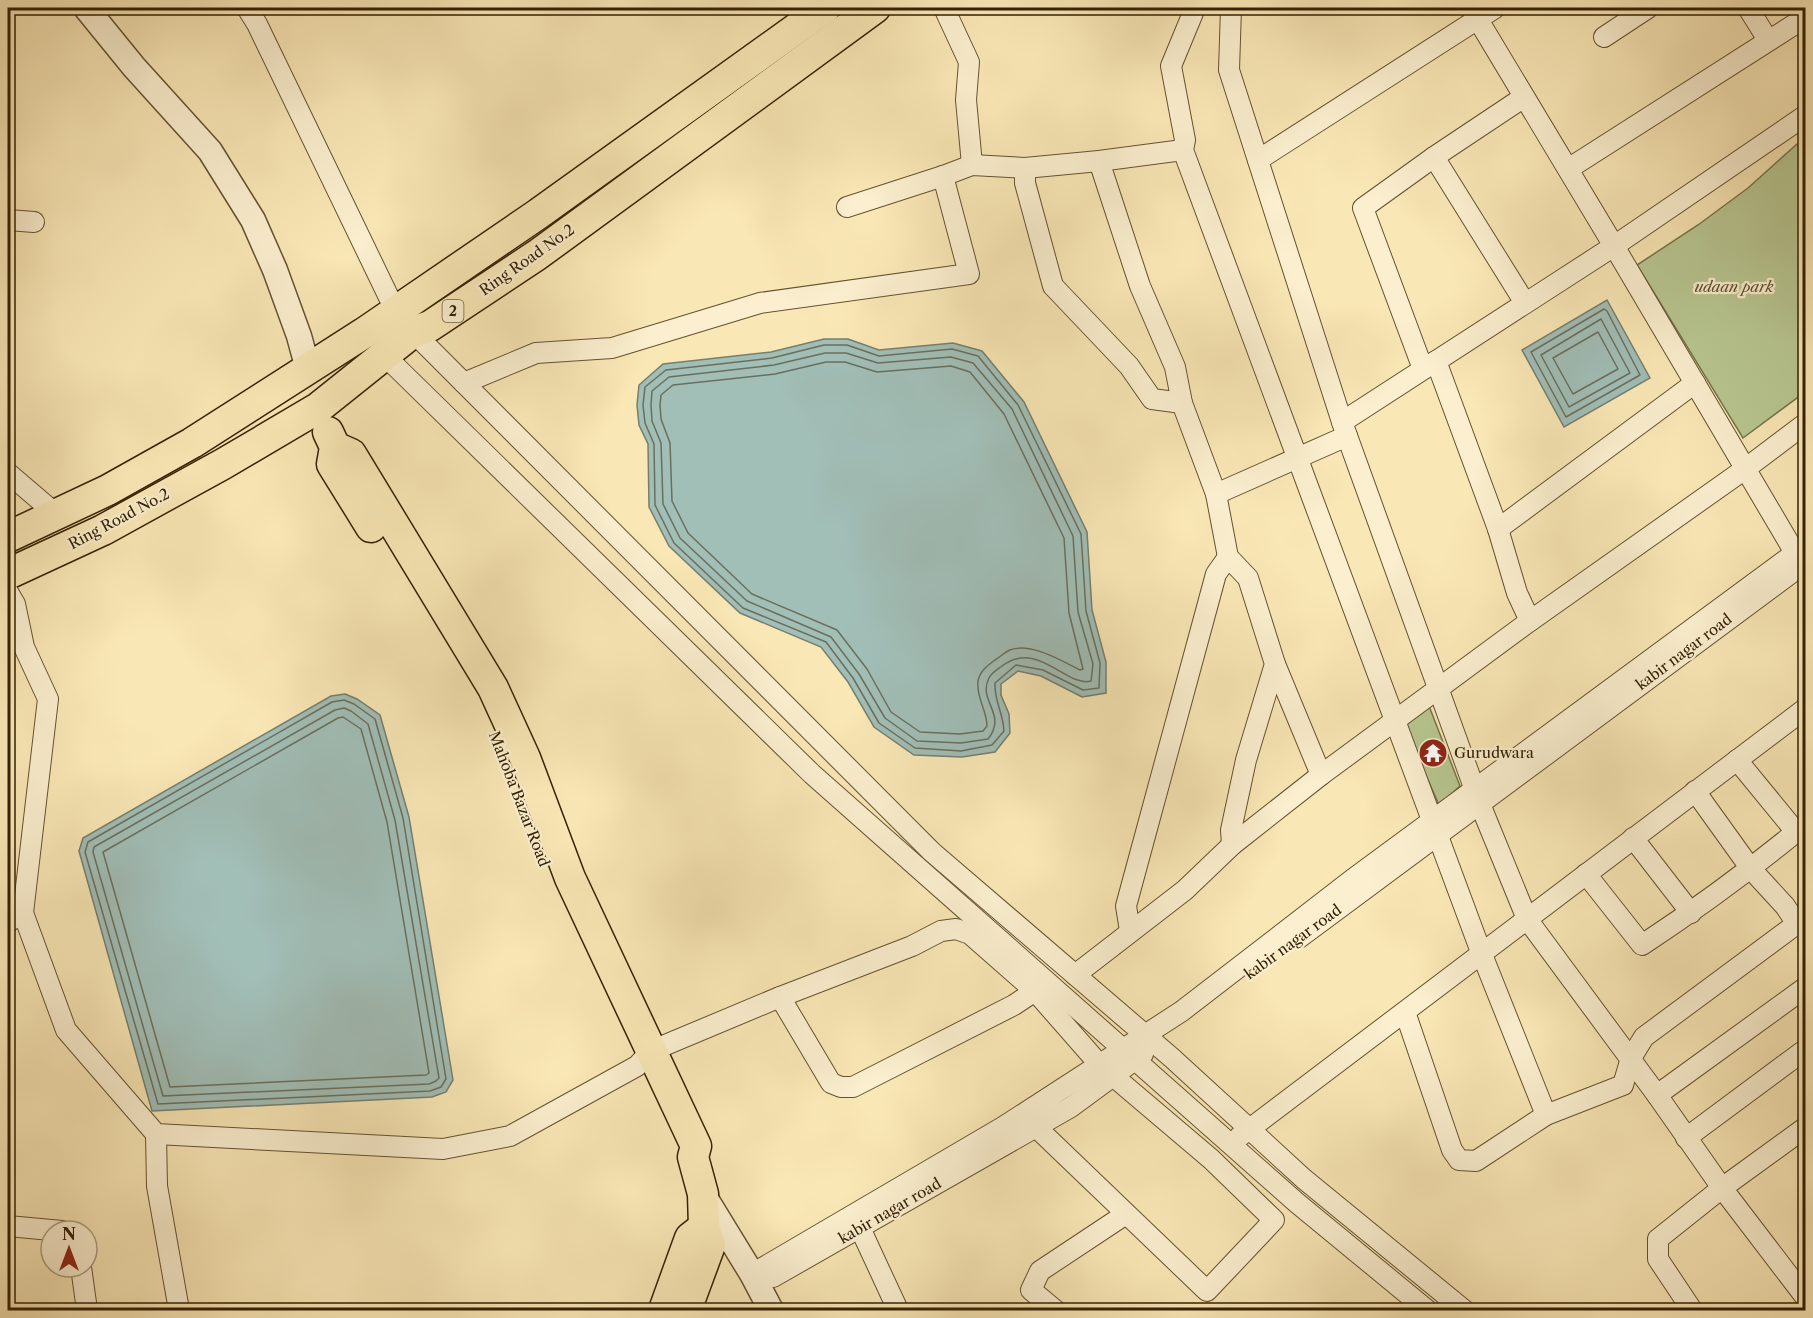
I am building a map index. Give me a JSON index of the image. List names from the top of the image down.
{
  "streets": {
    "main road": ["Ring Road No.2", "2", "Mahoba Bazar Road"],
    "street": ["kabir nagar road"]
  },
  "crossings": [
    ["Ring Road No.2", "Mahoba Bazar Road"],
    ["kabir nagar road", "Mahoba Bazar Road"]
  ],
  "parks": ["udaan park"],
  "places": {
    "temple": ["Gurudwara"]
  },
  "north": "top"
}
